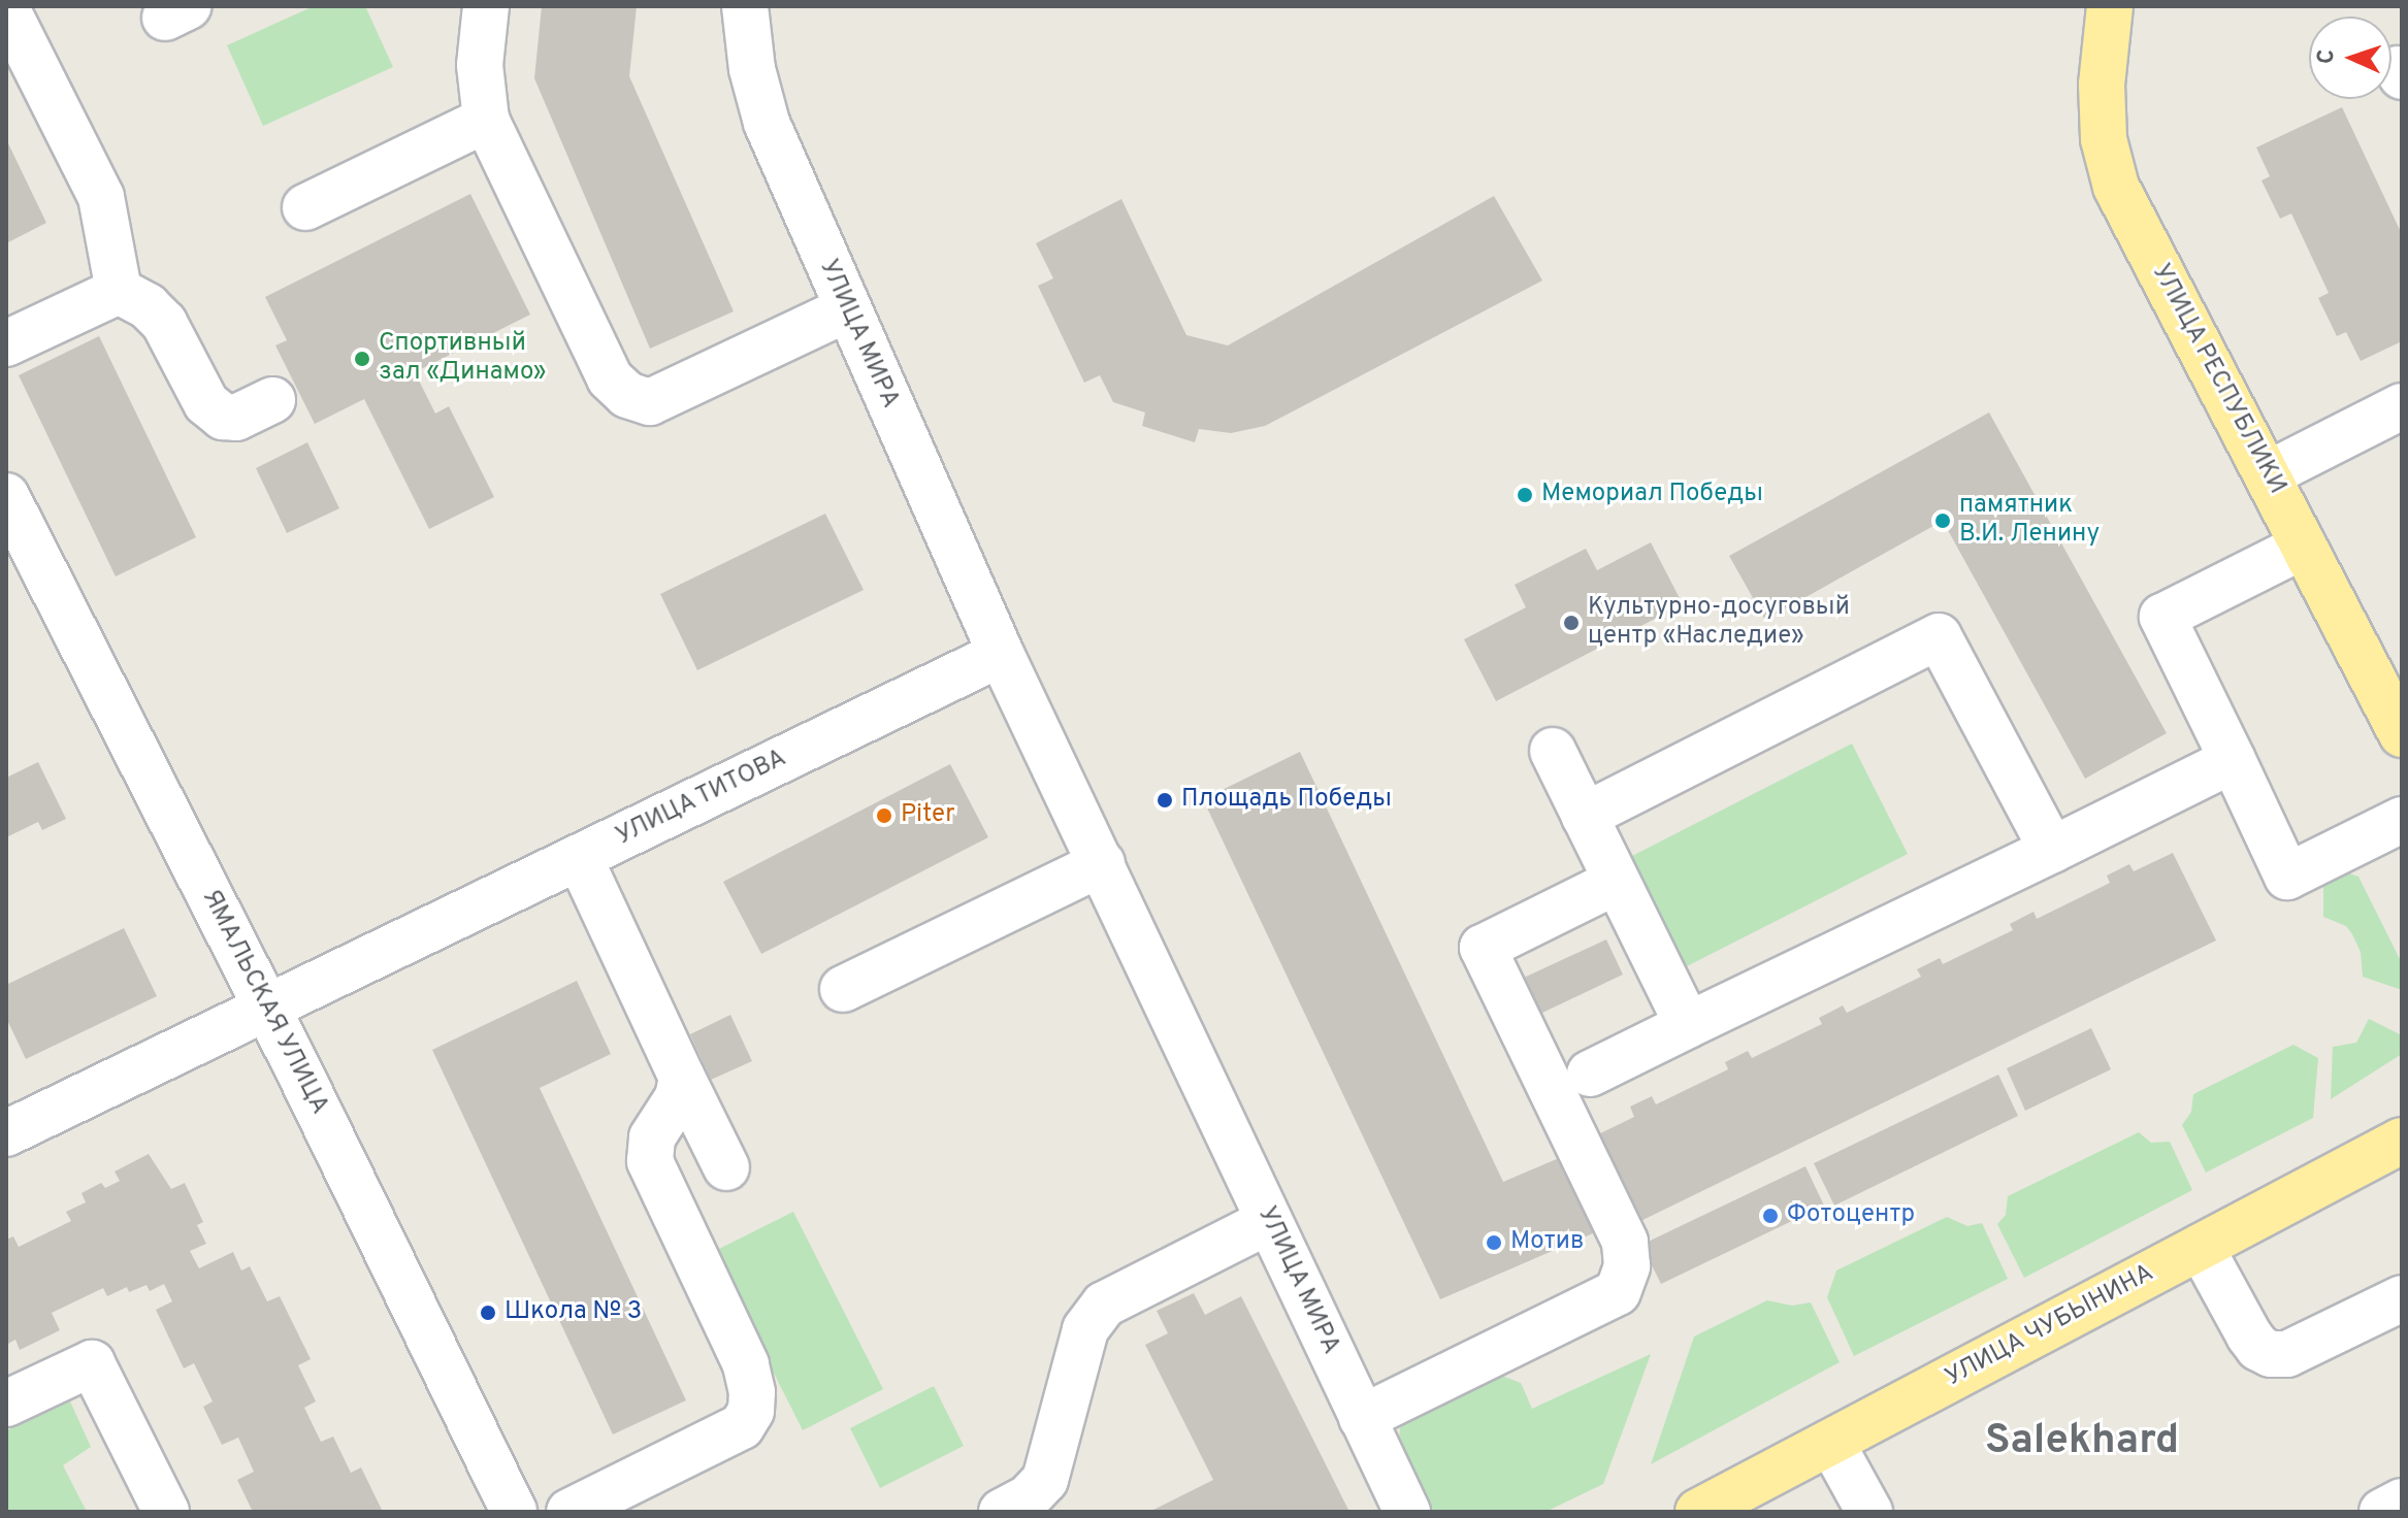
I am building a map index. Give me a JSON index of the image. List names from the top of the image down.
{
  "streets": {
    "main road": ["УЛИЦА РЕСПУБЛИКИ", "УЛИЦА ЧУБЫНИНА"],
    "street": ["УЛИЦА МИРА", "УЛИЦА ТИТОВА", "ЯМАЛЬСКАЯ УЛИЦА"]
  },
  "crossings": [
    ["УЛИЦА МИРА", "УЛИЦА ТИТОВА"],
    ["УЛИЦА ТИТОВА", "ЯМАЛЬСКАЯ УЛИЦА"]
  ],
  "districts": ["Salekhard"],
  "places": [
    "Спортивный зал «Динамо»",
    "Мемориал Победы",
    "памятник В.И. Ленину",
    "Культурно-досуговый центр «Наследие»",
    "Площадь Победы",
    "Piter",
    "Фотоцентр",
    "Мотив",
    "Школа № 3"
  ],
  "north": "left"
}
